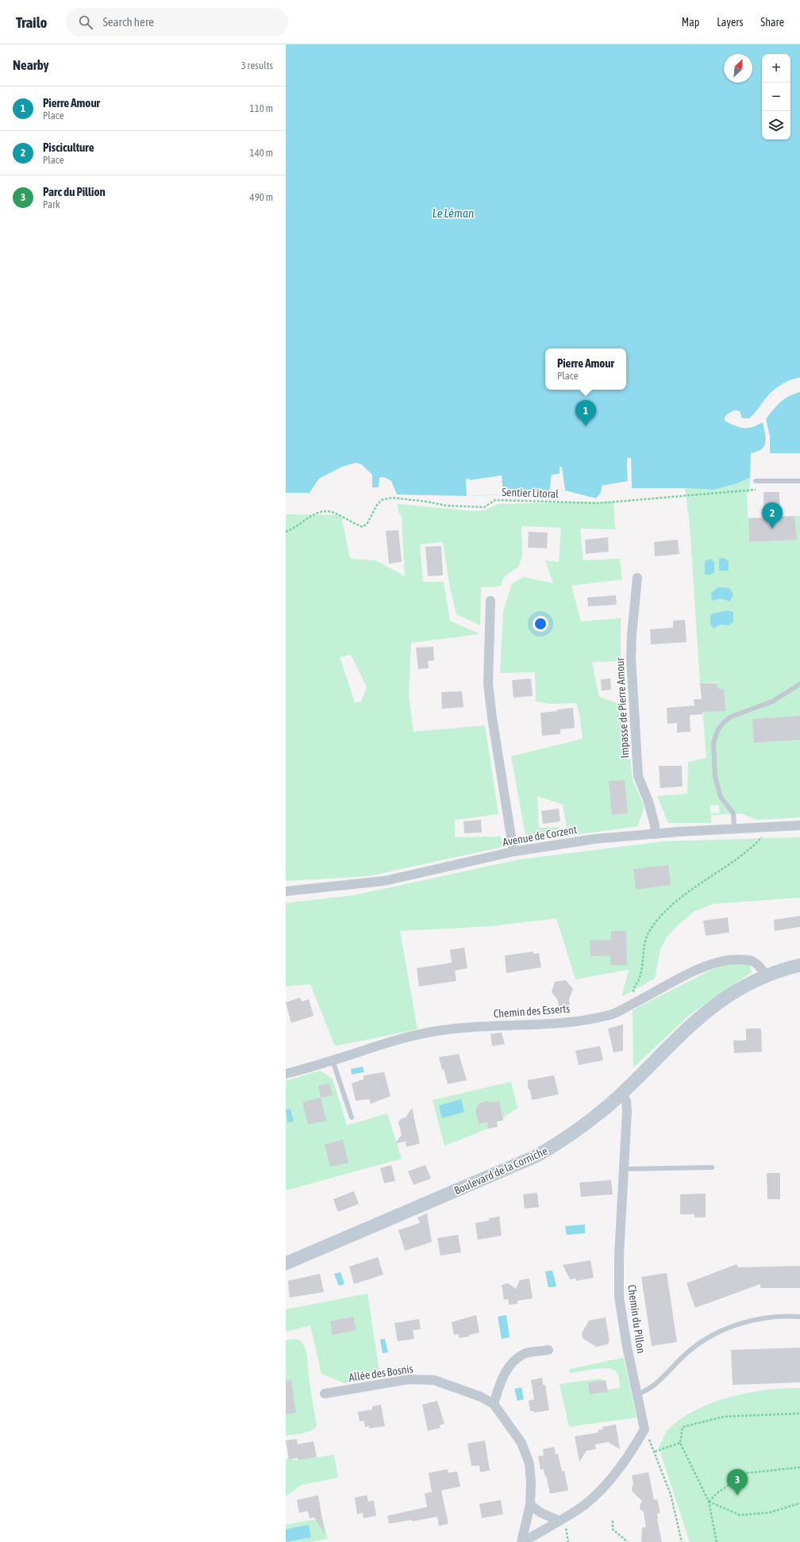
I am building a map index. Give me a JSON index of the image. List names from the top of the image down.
{
  "streets": {
    "street": [
      "Impasse de Pierre Amour",
      "Avenue de Corzent",
      "Chemin des Esserts",
      "Boulevard de la Corniche",
      "Chemin du Pillon",
      "Allée des Bosnis"
    ],
    "path": ["Sentier Litoral"]
  },
  "crossings": [
    ["Impasse de Pierre Amour", "Avenue de Corzent"],
    ["Chemin des Esserts", "Boulevard de la Corniche"],
    ["Boulevard de la Corniche", "Chemin du Pillon"],
    ["Chemin du Pillon", "Allée des Bosnis"]
  ],
  "water": ["Le Léman"],
  "north": "top right",
  "page": {
    "header": "Trailo",
    "search": "Search here",
    "nav": ["Map", "Layers", "Share"],
    "heading": ["Nearby", "3 results"],
    "map_buttons": ["+", "−"],
    "list": [
      {
        "mark": "1",
        "name": "Pierre Amour",
        "note": "Place",
        "value": "110 m"
      },
      {
        "mark": "2",
        "name": "Pisciculture",
        "note": "Place",
        "value": "140 m"
      },
      {
        "mark": "3",
        "name": "Parc du Pillion",
        "note": "Park",
        "value": "490 m"
      }
    ],
    "popup": ["Pierre Amour", "Place"],
    "pins": ["1", "2", "3"]
  }
}
